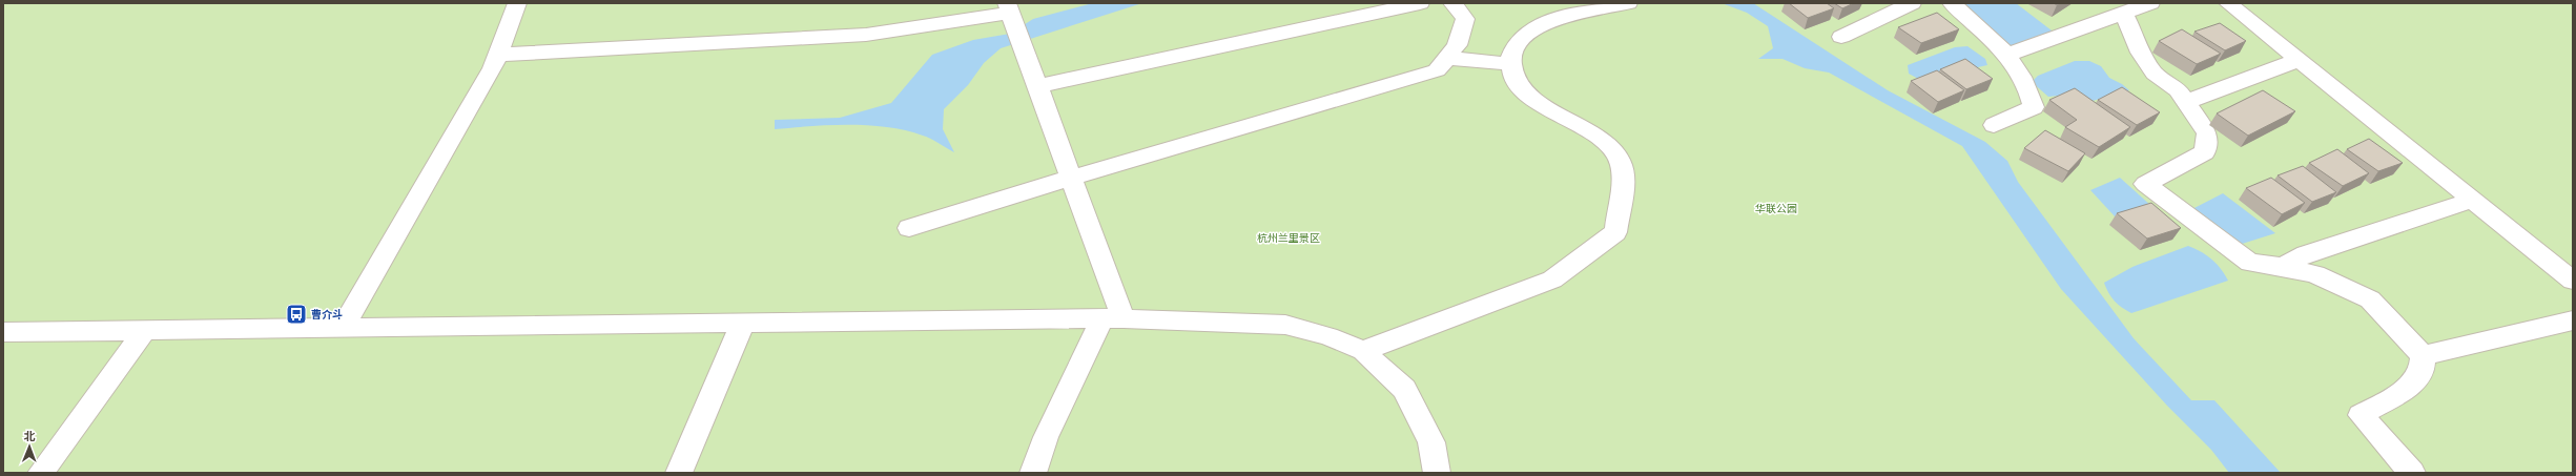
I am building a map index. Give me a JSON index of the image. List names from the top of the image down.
{
  "parks": ["华联公园", "杭州兰里景区"],
  "places": {
    "bus stop": ["曹介斗"]
  },
  "north": "top"
}
